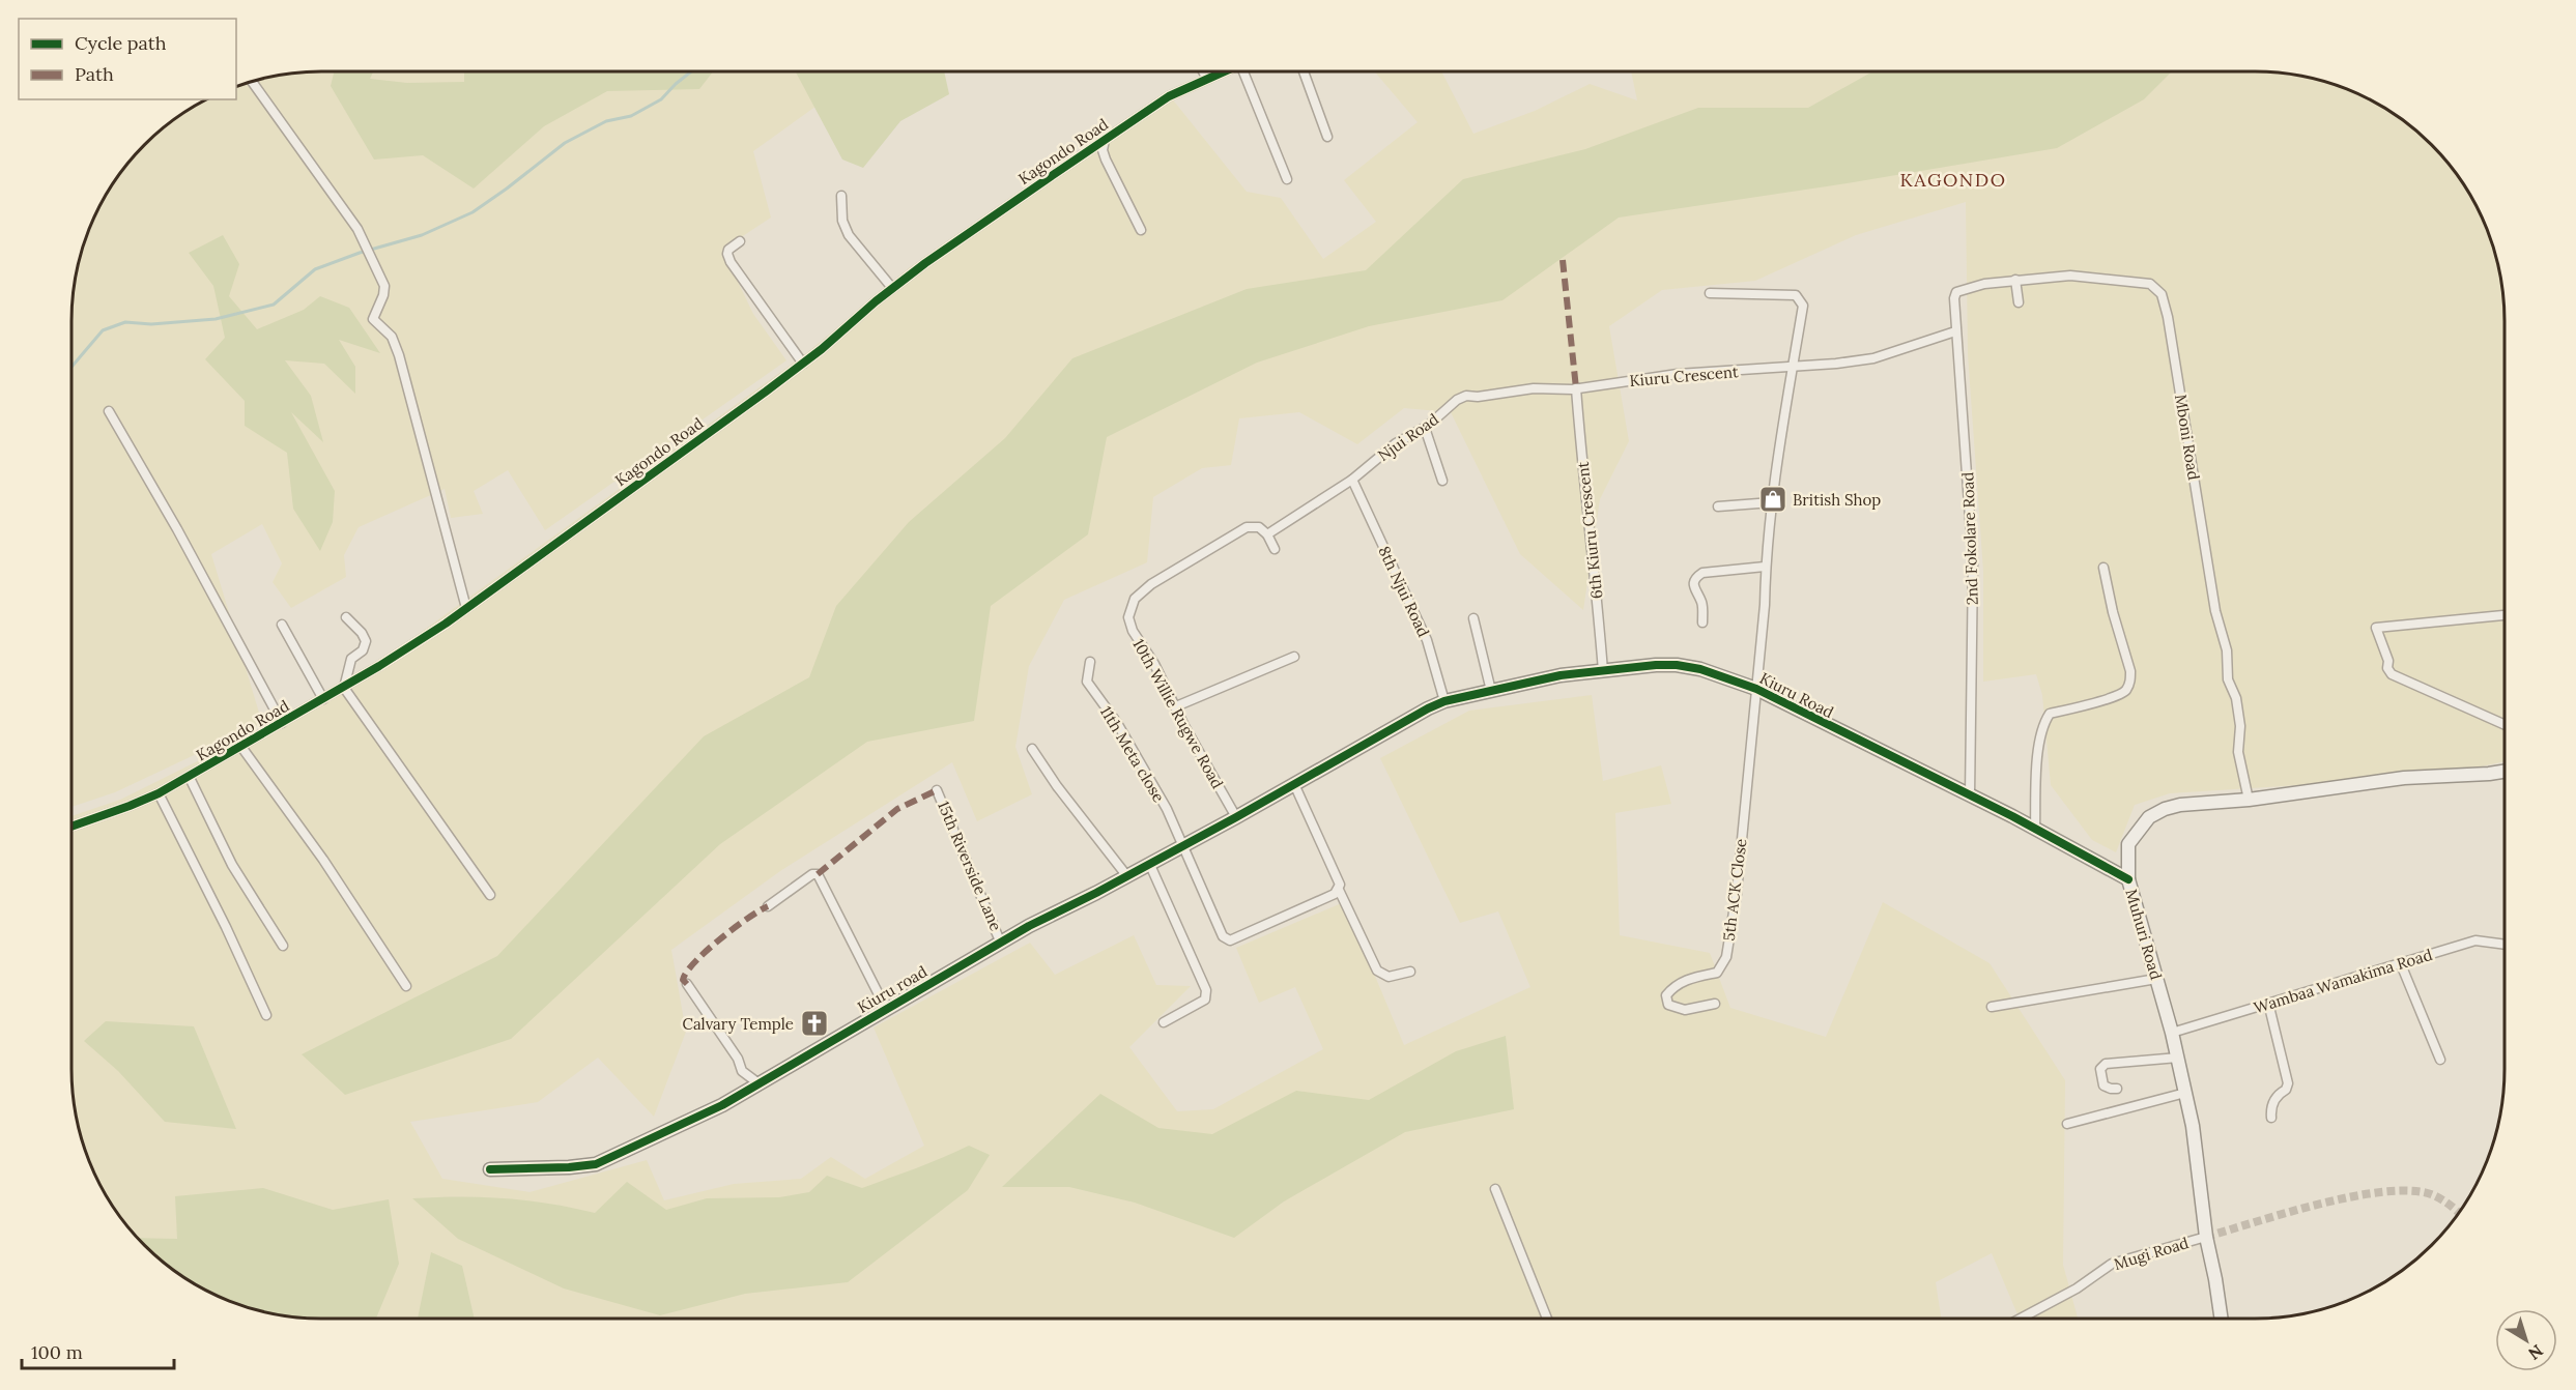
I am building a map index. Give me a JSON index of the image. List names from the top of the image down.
{
  "streets": {
    "street": [
      "Kagondo Road",
      "Kiuru Crescent",
      "Njui Road",
      "Mboni Road",
      "6th Kiuru Crescent",
      "2nd Fokolare Road",
      "8th Njui Road",
      "Kiuru Road",
      "10th Willie Rugwe Road",
      "11th Meta close",
      "15th Riverside Lane",
      "5th ACK Close",
      "Muhuri Road",
      "Wambaa Wamakima Road",
      "Kiuru road",
      "Mugi Road"
    ]
  },
  "crossings": [
    ["Kiuru Crescent", "Njui Road"],
    ["Kiuru Crescent", "6th Kiuru Crescent"],
    ["Kiuru Crescent", "2nd Fokolare Road"],
    ["Njui Road", "6th Kiuru Crescent"],
    ["Njui Road", "8th Njui Road"],
    ["Njui Road", "10th Willie Rugwe Road"],
    ["Mboni Road", "2nd Fokolare Road"],
    ["Mboni Road", "Muhuri Road"],
    ["6th Kiuru Crescent", "Kiuru Road"],
    ["2nd Fokolare Road", "Kiuru Road"],
    ["8th Njui Road", "Kiuru Road"],
    ["Kiuru Road", "5th ACK Close"],
    ["Kiuru Road", "Muhuri Road"],
    ["Kiuru Road", "Kiuru road"],
    ["10th Willie Rugwe Road", "Kiuru road"],
    ["11th Meta close", "Kiuru road"],
    ["15th Riverside Lane", "Kiuru road"],
    ["Muhuri Road", "Wambaa Wamakima Road"],
    ["Muhuri Road", "Mugi Road"]
  ],
  "districts": ["KAGONDO"],
  "places": {
    "shop": ["British Shop"],
    "church": ["Calvary Temple"]
  },
  "legend": ["Cycle path", "Path"],
  "scale_bar": "100 m",
  "north": "bottom right"
}
